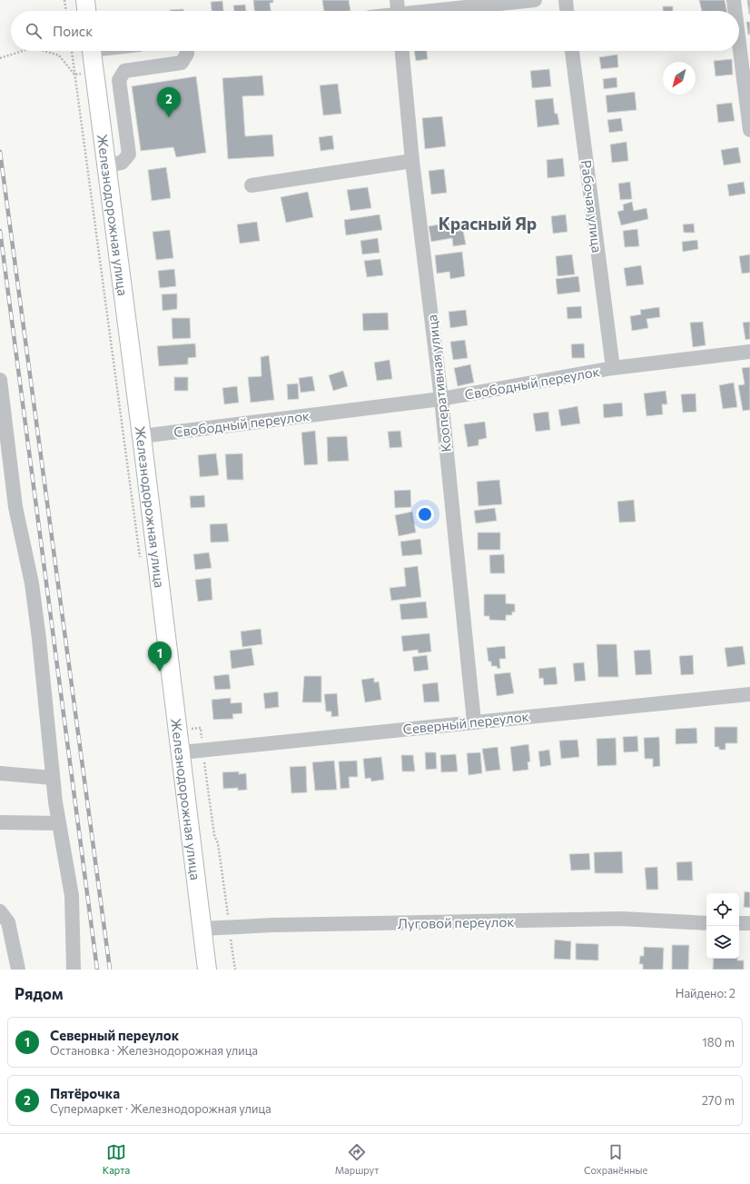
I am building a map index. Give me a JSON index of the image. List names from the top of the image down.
{
  "streets": {
    "main road": ["Железнодорожная улица"],
    "street": [
      "Рабочая улица",
      "Свободный переулок",
      "Кооперативная улица",
      "Северный переулок",
      "Луговой переулок"
    ]
  },
  "crossings": [
    ["Рабочая улица", "Свободный переулок"],
    ["Железнодорожная улица", "Свободный переулок"],
    ["Железнодорожная улица", "Северный переулок"],
    ["Железнодорожная улица", "Луговой переулок"],
    ["Свободный переулок", "Кооперативная улица"],
    ["Кооперативная улица", "Северный переулок"]
  ],
  "districts": ["Красный Яр"],
  "north": "bottom left",
  "page": {
    "search": "Поиск",
    "pins": ["2", "1"],
    "heading": ["Рядом", "Найдено: 2"],
    "list": [
      {
        "mark": "1",
        "name": "Северный переулок",
        "note": "Остановка · Железнодорожная улица",
        "value": "180 m"
      },
      {
        "mark": "2",
        "name": "Пятёрочка",
        "note": "Супермаркет · Железнодорожная улица",
        "value": "270 m"
      }
    ],
    "nav": ["Карта", "Маршрут", "Сохранённые"]
  }
}
